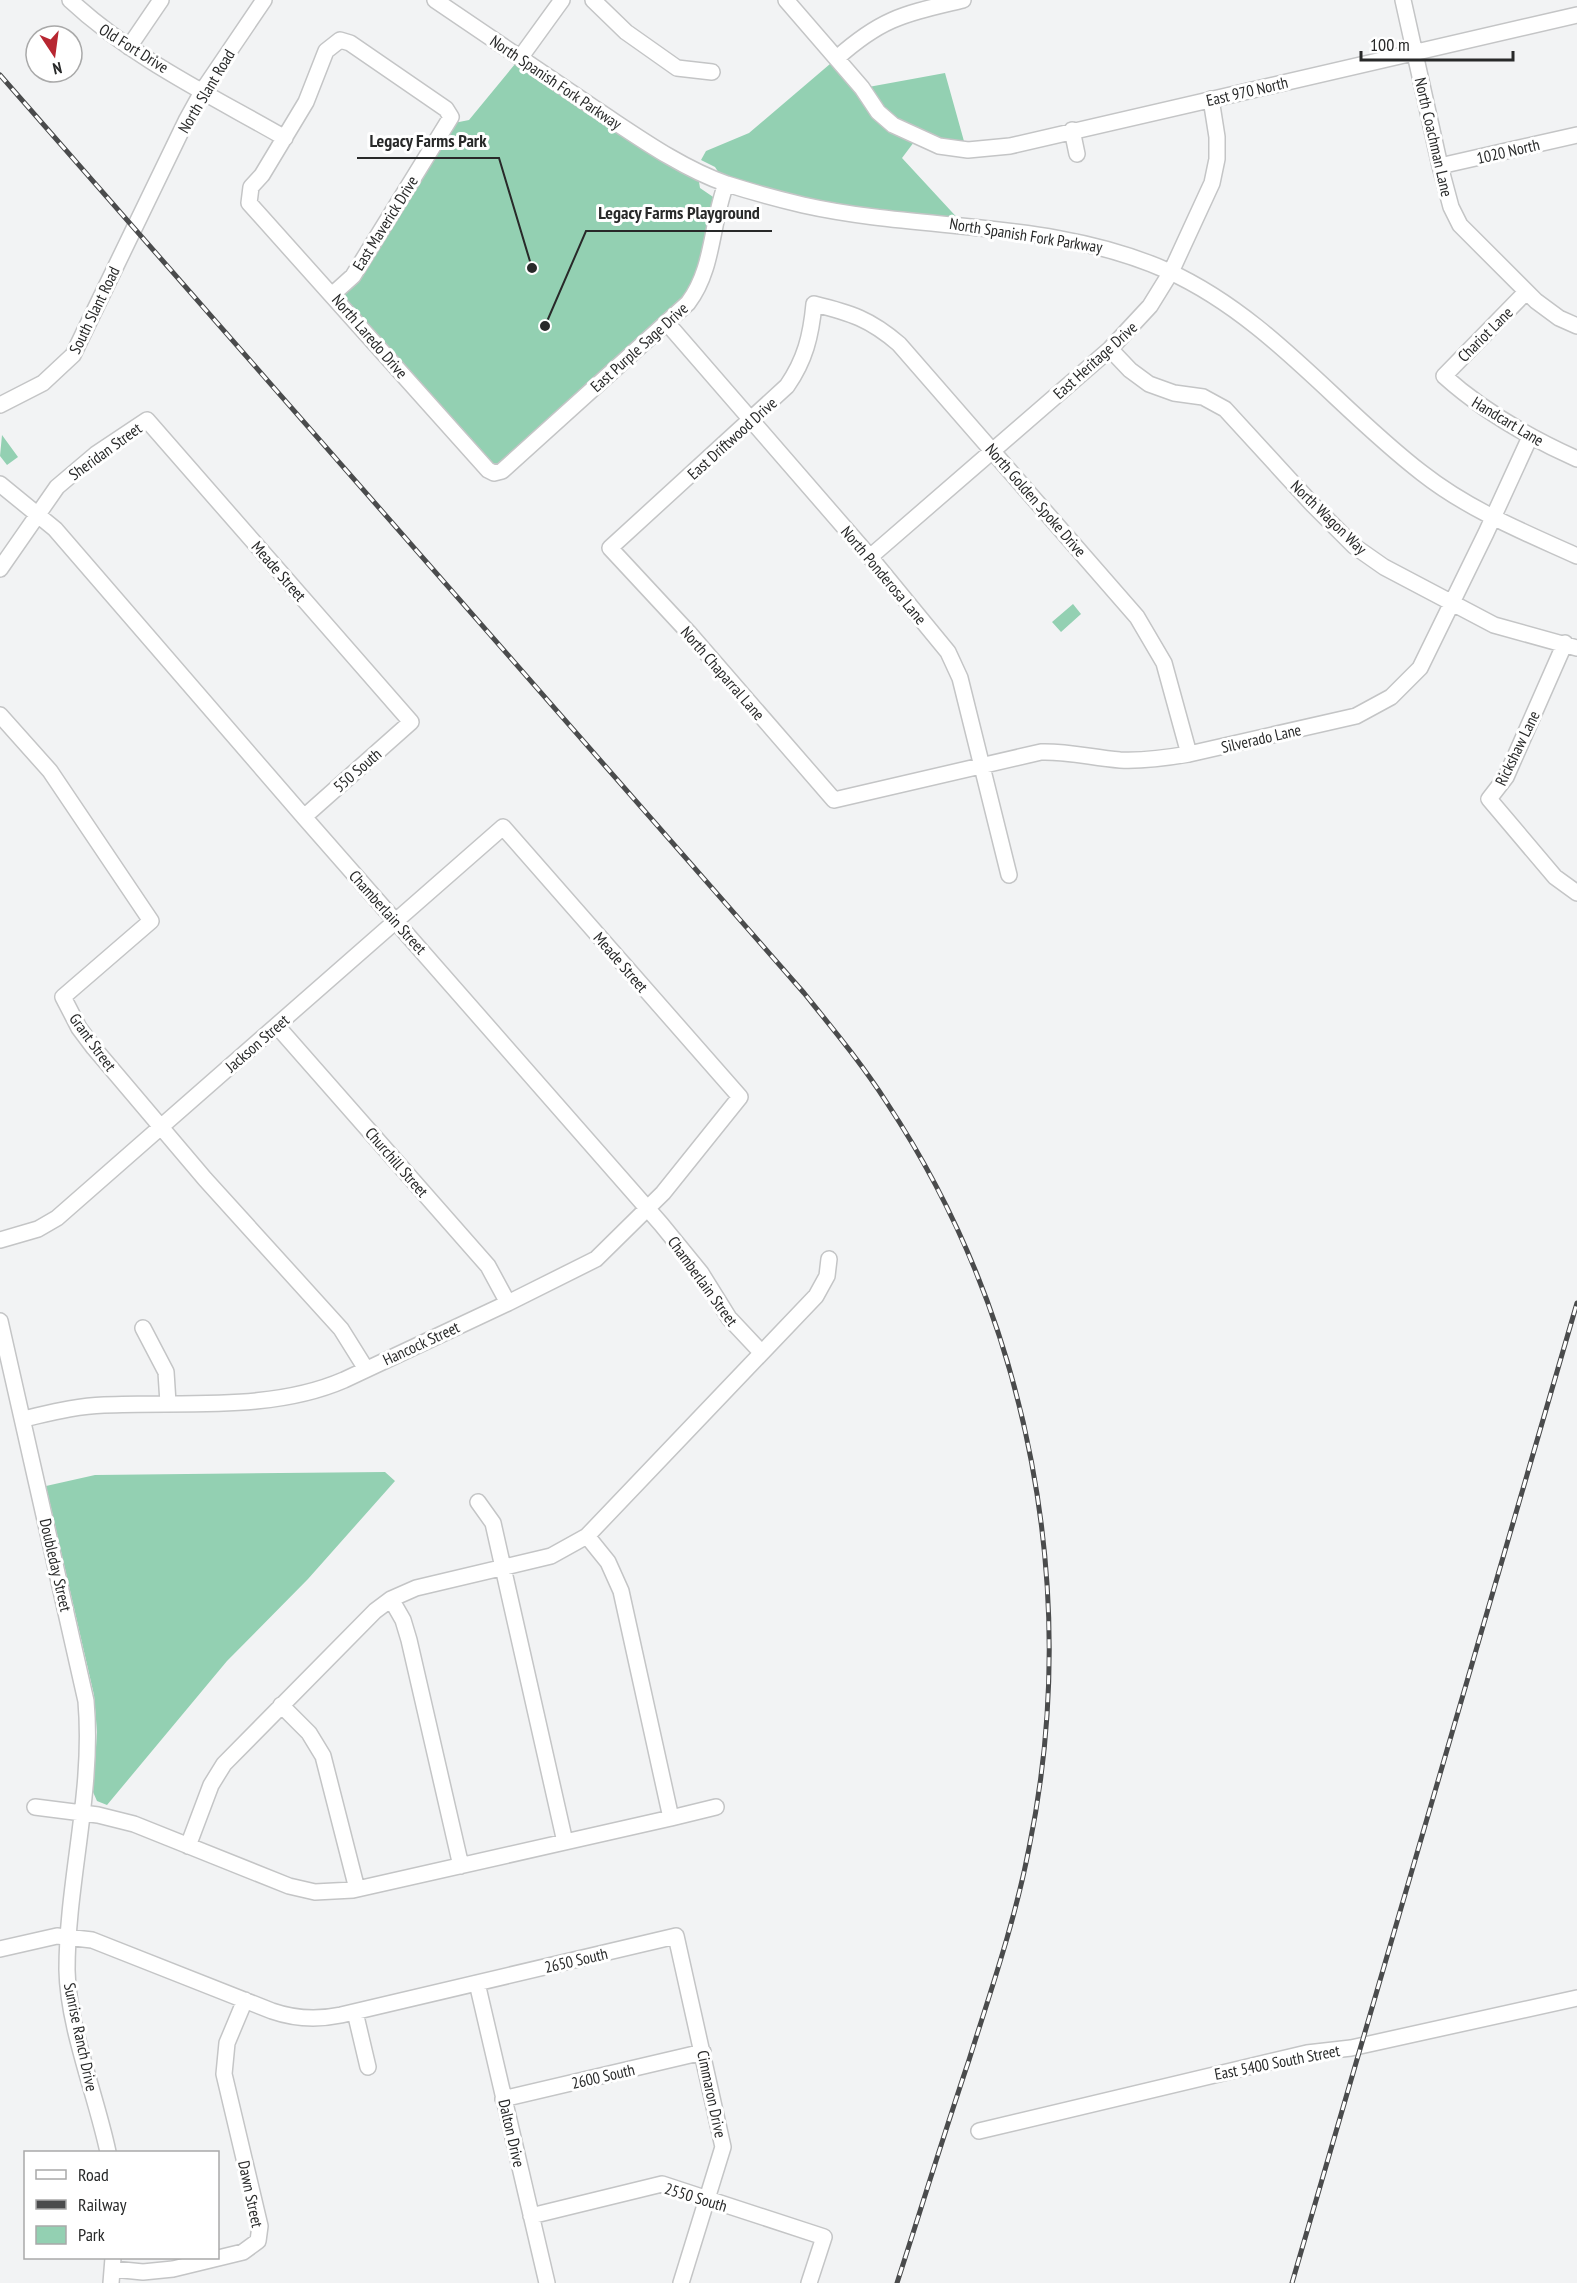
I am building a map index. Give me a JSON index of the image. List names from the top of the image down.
{
  "streets": {
    "street": [
      "Old Fort Drive",
      "North Spanish Fork Parkway",
      "North Slant Road",
      "East 970 North",
      "North Coachman Lane",
      "1020 North",
      "East Maverick Drive",
      "South Slant Road",
      "Chariot Lane",
      "North Laredo Drive",
      "East Purple Sage Drive",
      "East Heritage Drive",
      "Handcart Lane",
      "East Driftwood Drive",
      "Sheridan Street",
      "North Golden Spoke Drive",
      "North Wagon Way",
      "Meade Street",
      "North Ponderosa Lane",
      "North Chaparral Lane",
      "Silverado Lane",
      "Rickshaw Lane",
      "550 South",
      "Chamberlain Street",
      "Grant Street",
      "Jackson Street",
      "Churchill Street",
      "Hancock Street",
      "Doubleday Street",
      "2650 South",
      "Sunrise Ranch Drive",
      "East 5400 South Street",
      "2600 South",
      "Cimmaron Drive",
      "Dalton Drive",
      "Dawn Street",
      "2550 South"
    ]
  },
  "crossings": [
    ["Old Fort Drive", "North Slant Road"],
    ["Old Fort Drive", "East Maverick Drive"],
    ["Old Fort Drive", "North Laredo Drive"],
    ["North Spanish Fork Parkway", "East Purple Sage Drive"],
    ["North Spanish Fork Parkway", "East Heritage Drive"],
    ["North Spanish Fork Parkway", "Silverado Lane"],
    ["North Slant Road", "South Slant Road"],
    ["East 970 North", "North Coachman Lane"],
    ["East 970 North", "East Heritage Drive"],
    ["North Coachman Lane", "1020 North"],
    ["North Coachman Lane", "Chariot Lane"],
    ["East Maverick Drive", "North Laredo Drive"],
    ["Chariot Lane", "Handcart Lane"],
    ["North Laredo Drive", "East Purple Sage Drive"],
    ["East Purple Sage Drive", "North Ponderosa Lane"],
    ["East Heritage Drive", "North Golden Spoke Drive"],
    ["East Heritage Drive", "North Wagon Way"],
    ["East Heritage Drive", "North Ponderosa Lane"],
    ["Handcart Lane", "Silverado Lane"],
    ["East Driftwood Drive", "North Golden Spoke Drive"],
    ["East Driftwood Drive", "North Ponderosa Lane"],
    ["East Driftwood Drive", "North Chaparral Lane"],
    ["Sheridan Street", "Meade Street"],
    ["Sheridan Street", "Chamberlain Street"],
    ["North Golden Spoke Drive", "Silverado Lane"],
    ["North Wagon Way", "Silverado Lane"],
    ["North Wagon Way", "Rickshaw Lane"],
    ["Meade Street", "550 South"],
    ["Meade Street", "Jackson Street"],
    ["Meade Street", "Hancock Street"],
    ["North Ponderosa Lane", "Silverado Lane"],
    ["North Chaparral Lane", "Silverado Lane"],
    ["550 South", "Chamberlain Street"],
    ["Chamberlain Street", "Jackson Street"],
    ["Chamberlain Street", "Hancock Street"],
    ["Grant Street", "Jackson Street"],
    ["Grant Street", "Hancock Street"],
    ["Jackson Street", "Churchill Street"],
    ["Churchill Street", "Hancock Street"],
    ["Hancock Street", "Doubleday Street"],
    ["Doubleday Street", "Sunrise Ranch Drive"],
    ["2650 South", "Sunrise Ranch Drive"],
    ["2650 South", "Cimmaron Drive"],
    ["2650 South", "Dalton Drive"],
    ["2650 South", "Dawn Street"],
    ["2600 South", "Cimmaron Drive"],
    ["2600 South", "Dalton Drive"],
    ["Cimmaron Drive", "2550 South"],
    ["Dalton Drive", "2550 South"]
  ],
  "places": ["Legacy Farms Park", "Legacy Farms Playground"],
  "legend": ["Road", "Railway", "Park"],
  "scale_bar": "100 m",
  "north": "bottom"
}
